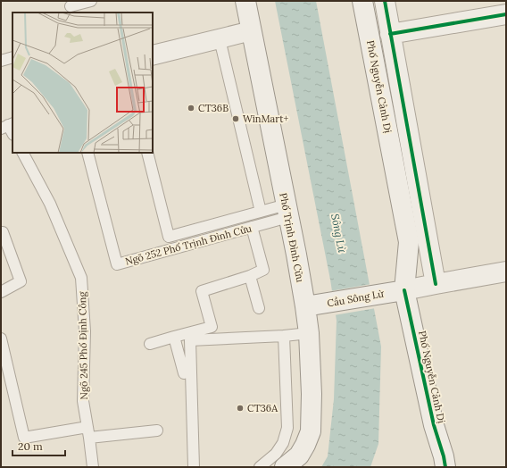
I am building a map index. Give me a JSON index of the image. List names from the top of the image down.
{
  "streets": {
    "main road": ["Phố Nguyễn Cảnh Dị", "Phố Trịnh Đình Cửu", "Cầu Sông Lừ"],
    "lane": ["Ngõ 252 Phố Trịnh Đình Cửu", "Ngõ 245 Phố Định Công"]
  },
  "crossings": [
    ["Phố Nguyễn Cảnh Dị", "Cầu Sông Lừ"],
    ["Phố Trịnh Đình Cửu", "Ngõ 252 Phố Trịnh Đình Cửu"],
    ["Phố Trịnh Đình Cửu", "Cầu Sông Lừ"]
  ],
  "water": ["Sông Lừ"],
  "places": ["CT36B", "WinMart+", "CT36A"],
  "scale_bar": "20 m"
}
